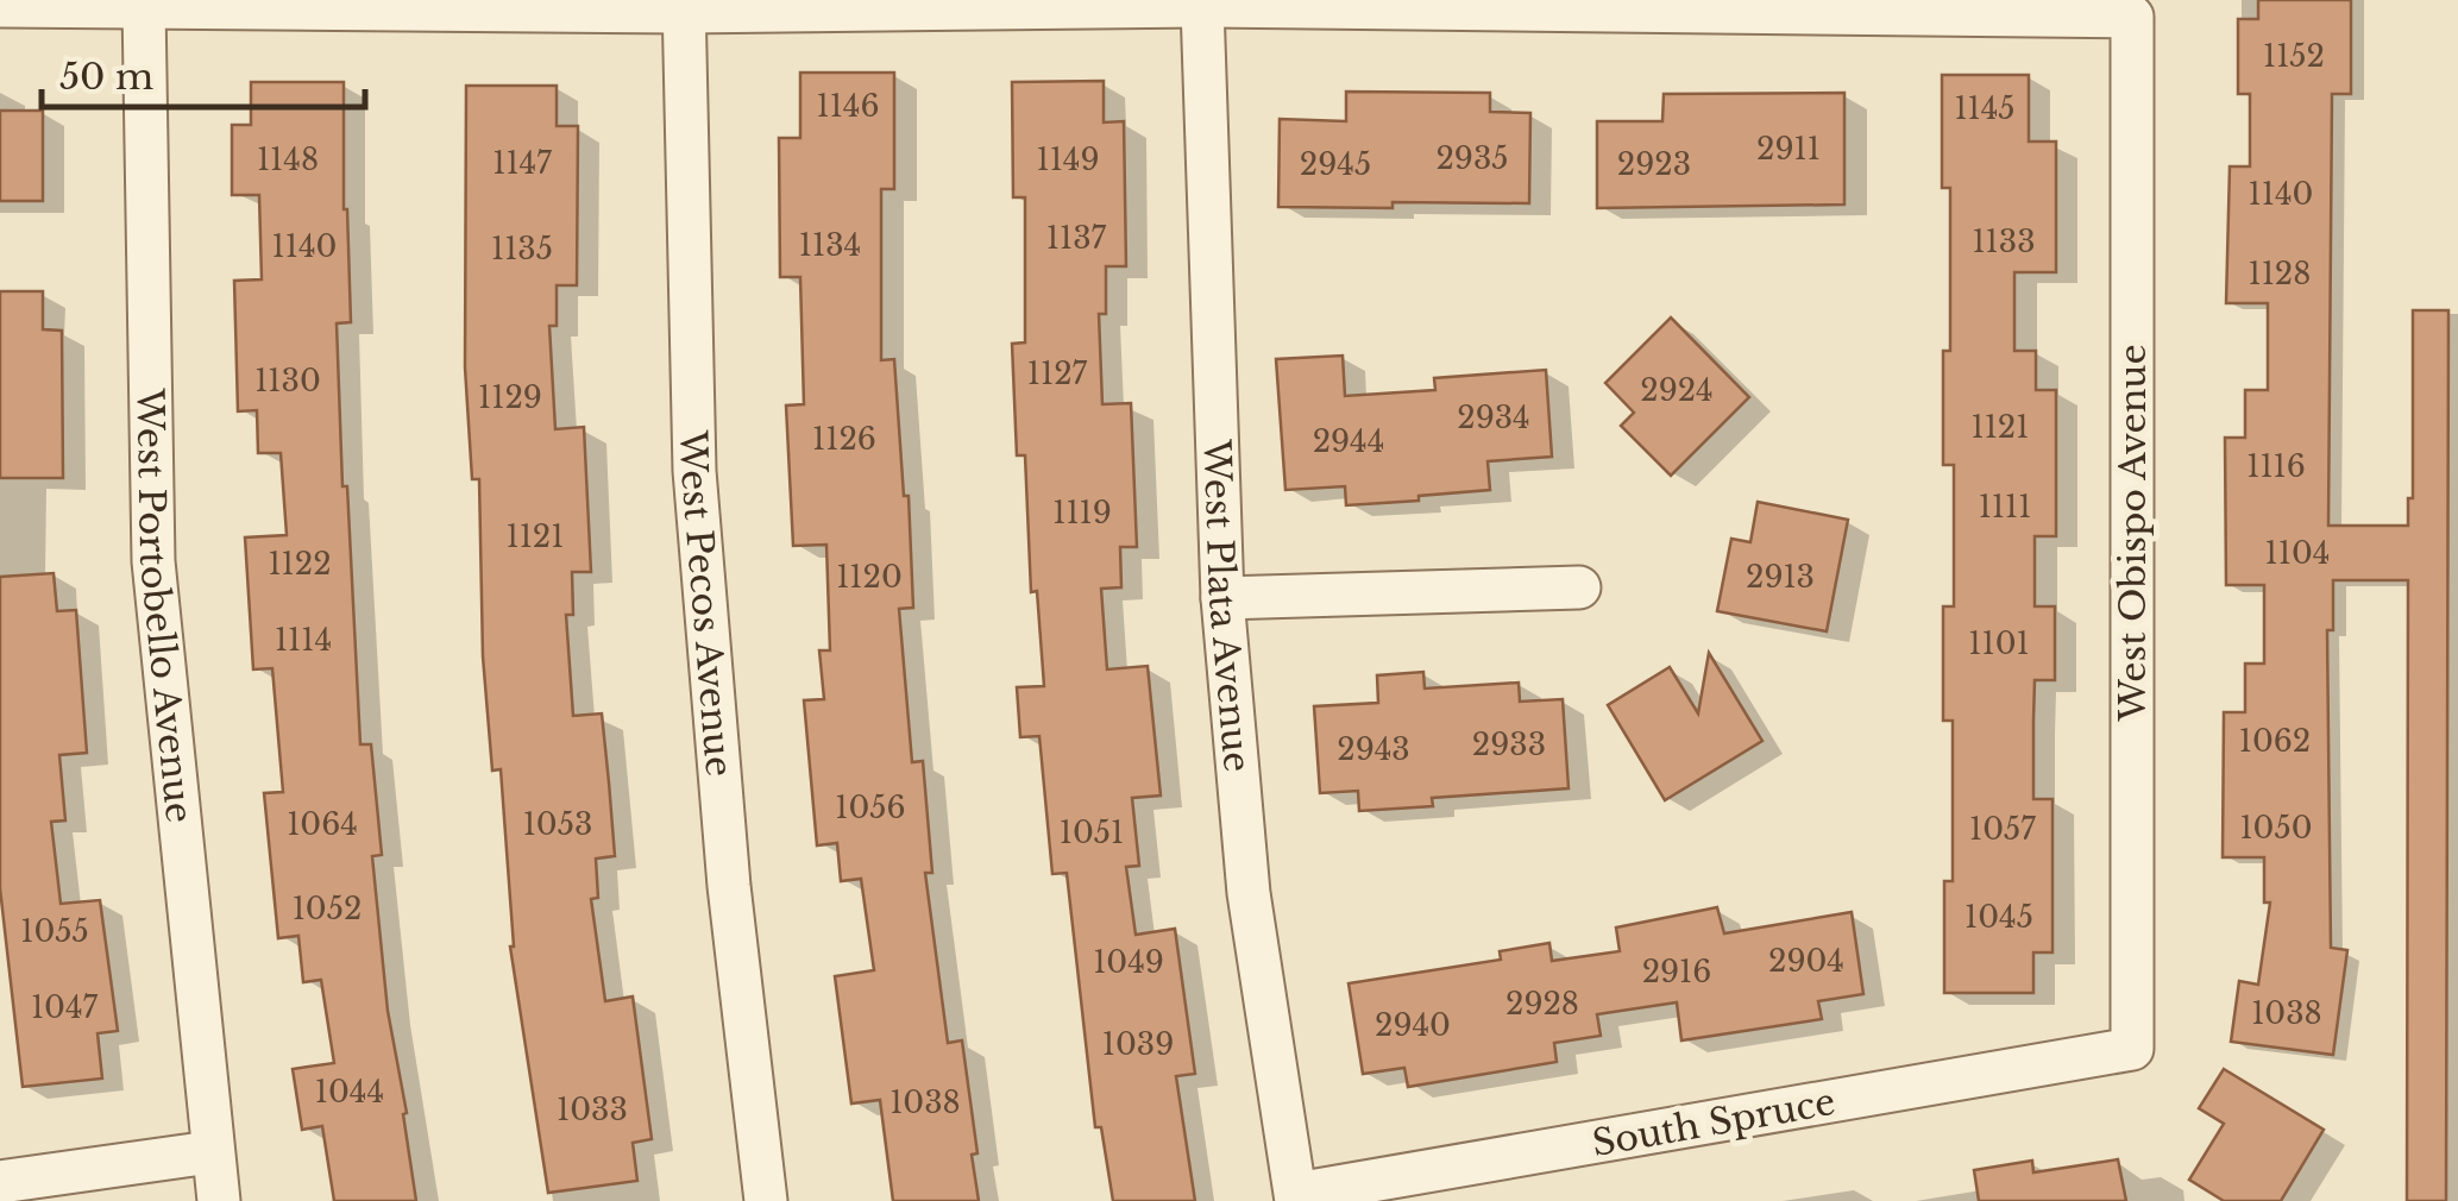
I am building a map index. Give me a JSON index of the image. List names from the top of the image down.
{
  "streets": {
    "street": [
      "West Obispo Avenue",
      "West Pecos Avenue",
      "West Portobello Avenue",
      "West Plata Avenue",
      "South Spruce"
    ]
  },
  "crossings": [
    ["West Obispo Avenue", "West Plata Avenue"],
    ["West Obispo Avenue", "South Spruce"],
    ["West Plata Avenue", "South Spruce"]
  ],
  "house_numbers": [
    "1152",
    "1146",
    "1145",
    "2911",
    "2935",
    "1148",
    "1149",
    "1147",
    "2945",
    "2923",
    "1140",
    "1137",
    "1133",
    "1134",
    "1140",
    "1135",
    "1128",
    "1127",
    "1130",
    "2924",
    "1129",
    "2934",
    "1121",
    "1126",
    "2944",
    "1116",
    "1111",
    "1119",
    "1121",
    "1104",
    "1122",
    "1120",
    "2913",
    "1114",
    "1101",
    "1062",
    "2933",
    "2943",
    "1056",
    "1064",
    "1053",
    "1050",
    "1057",
    "1051",
    "1052",
    "1045",
    "1055",
    "2904",
    "1049",
    "2916",
    "2928",
    "1047",
    "1038",
    "2940",
    "1039",
    "1044",
    "1038",
    "1033"
  ],
  "scale_bar": "50 m"
}
